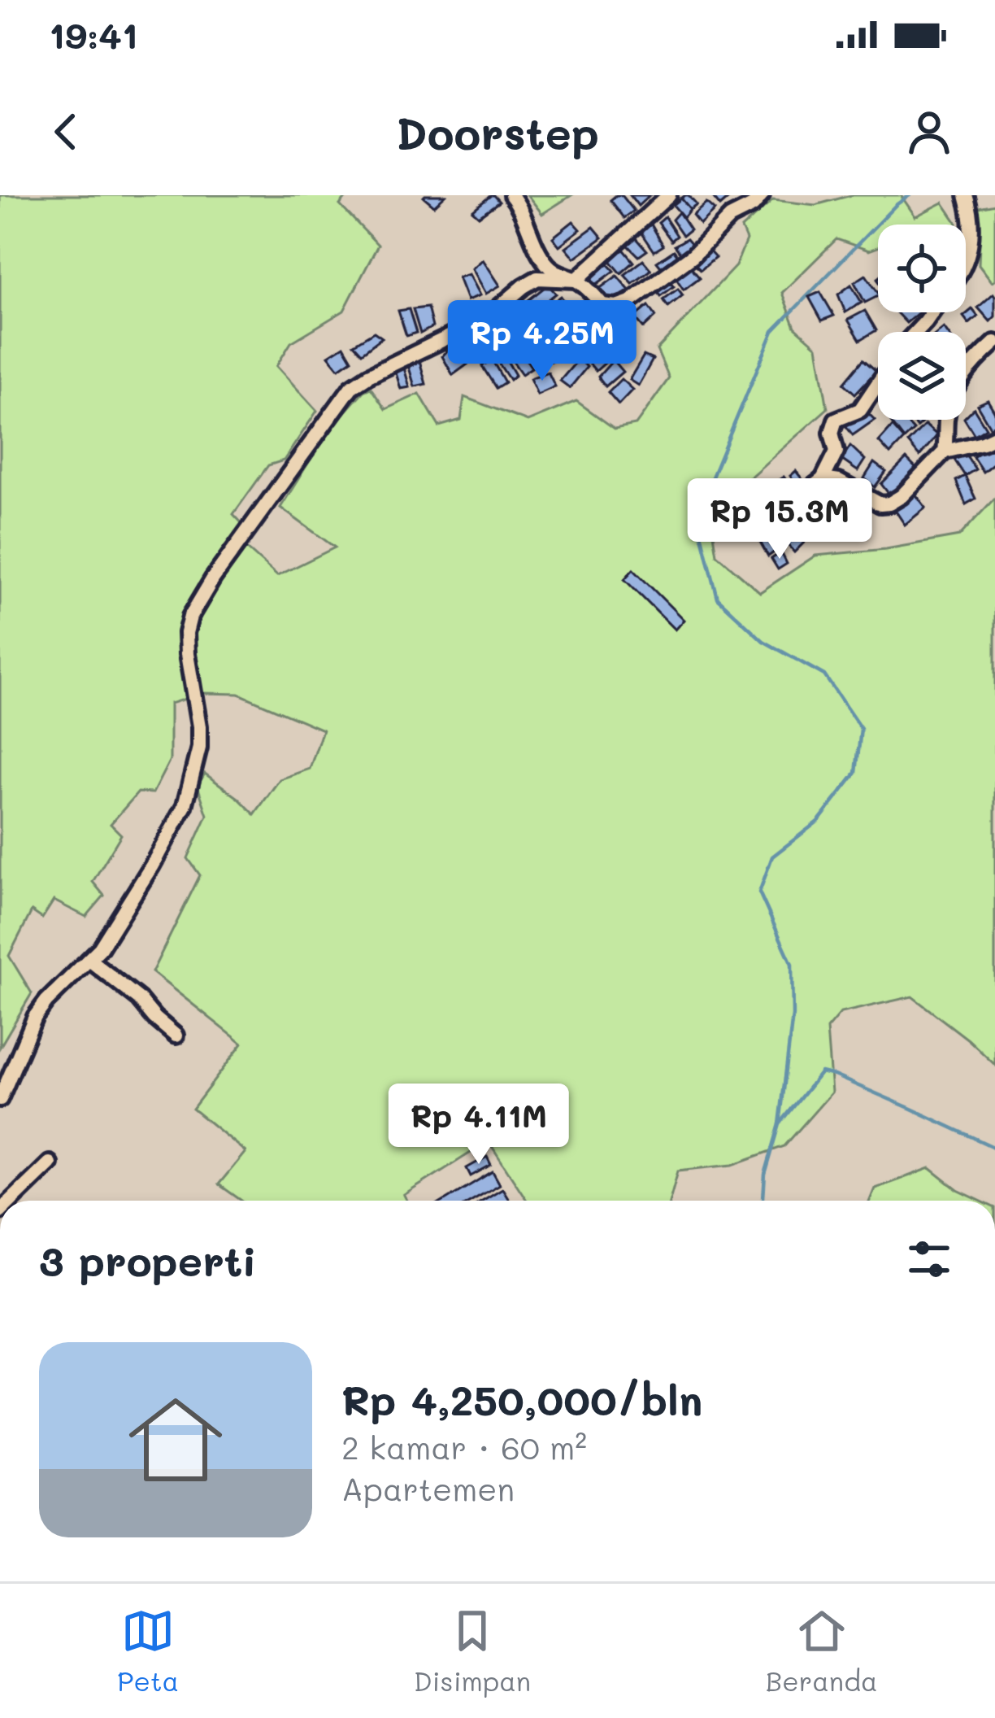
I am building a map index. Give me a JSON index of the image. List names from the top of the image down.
{
  "page": {
    "status": "19:41",
    "header": "Doorstep",
    "price": ["Rp 4.25M", "Rp 15.3M", "Rp 4.11M"],
    "heading": "3 properti",
    "list": [
      {
        "name": "Rp 4,250,000/bln",
        "note": "2 kamar · 60 m² · Apartemen"
      }
    ],
    "tabs": ["Peta", "Disimpan", "Beranda"]
  }
}
